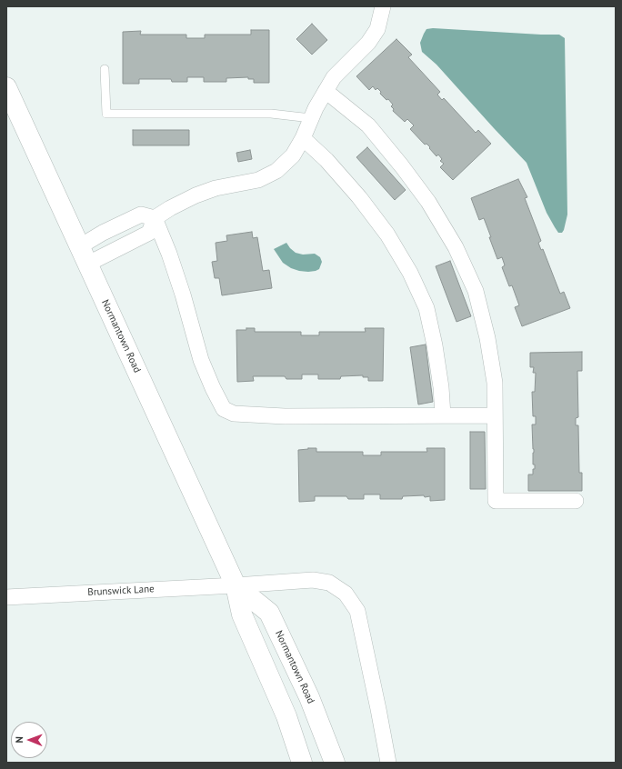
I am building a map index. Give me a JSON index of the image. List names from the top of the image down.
{
  "streets": {
    "street": ["Normantown Road", "Brunswick Lane"]
  },
  "crossings": [
    ["Normantown Road", "Brunswick Lane"]
  ],
  "north": "left"
}
